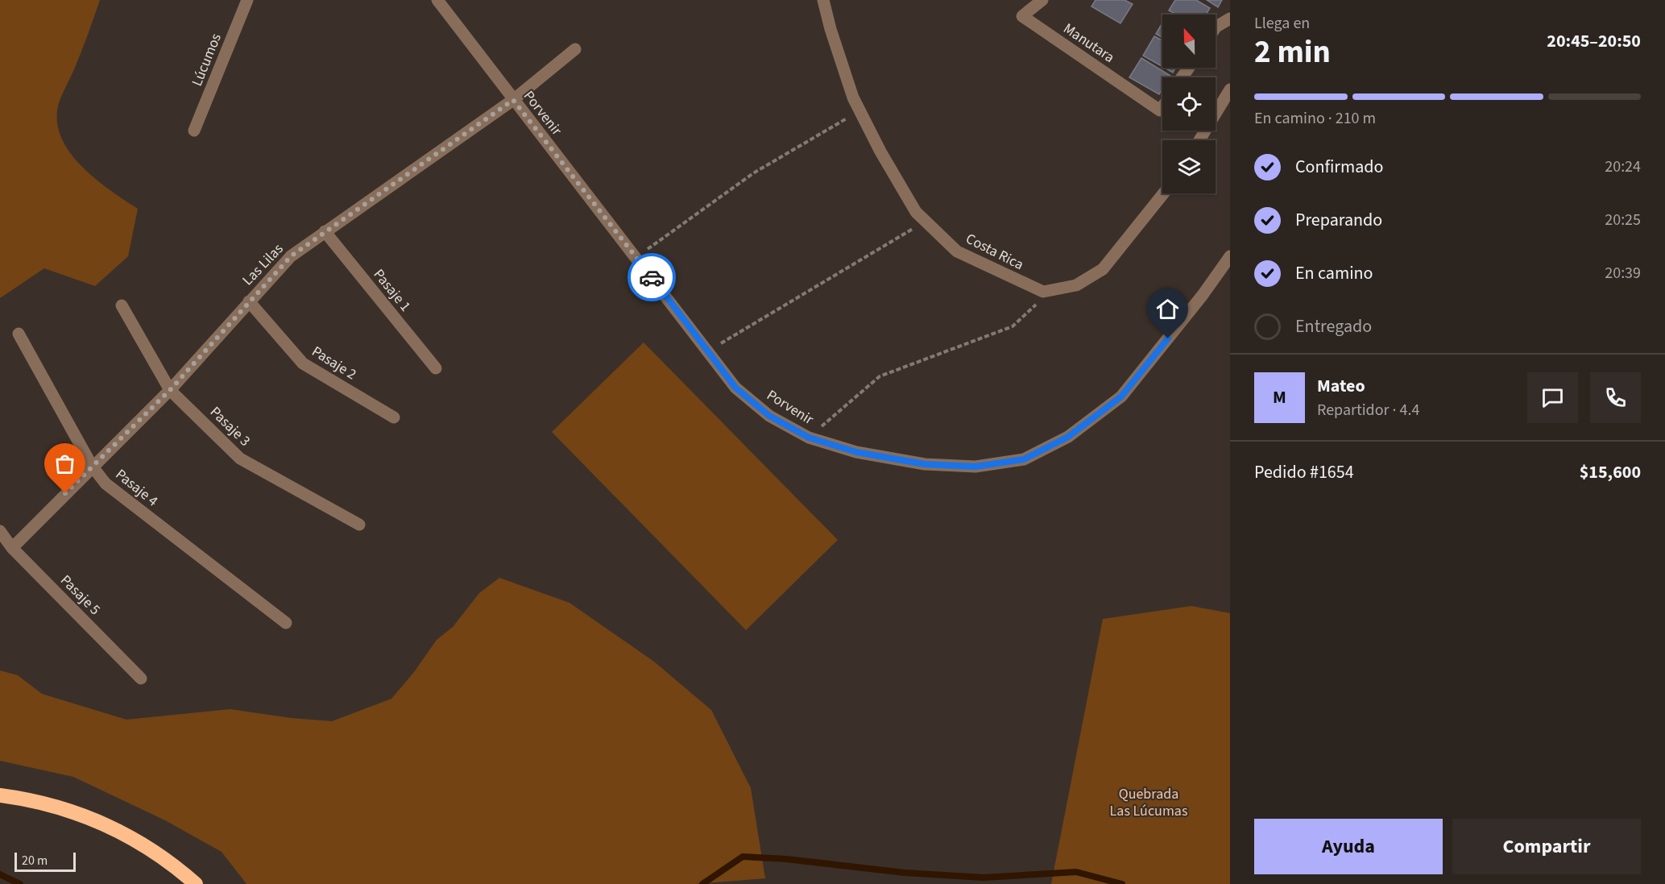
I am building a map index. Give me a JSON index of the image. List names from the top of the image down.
{
  "streets": {
    "street": [
      "Manutara",
      "Lúcumos",
      "Porvenir",
      "Costa Rica",
      "Las Lilas",
      "Pasaje 1",
      "Pasaje 2",
      "Pasaje 3",
      "Pasaje 4",
      "Pasaje 5"
    ]
  },
  "crossings": [
    ["Porvenir", "Las Lilas"],
    ["Las Lilas", "Pasaje 1"],
    ["Las Lilas", "Pasaje 2"],
    ["Las Lilas", "Pasaje 3"],
    ["Las Lilas", "Pasaje 4"],
    ["Las Lilas", "Pasaje 5"]
  ],
  "parks": ["Quebrada Las Lúcumas"],
  "scale_bar": "20 m",
  "north": "top",
  "page": {
    "heading": ["2 min", "Llega en", "20:45–20:50"],
    "panel": [
      "Mateo",
      "Repartidor · 4.4",
      "Pedido #1654",
      "$15,600"
    ],
    "bar": "En camino · 210 m",
    "list": [
      ["Confirmado", "20:24"],
      ["Preparando", "20:25"],
      ["En camino", "20:39"],
      "Entregado"
    ],
    "round": "M",
    "buttons": ["Ayuda", "Compartir"],
    "scale": "20 m"
  }
}
